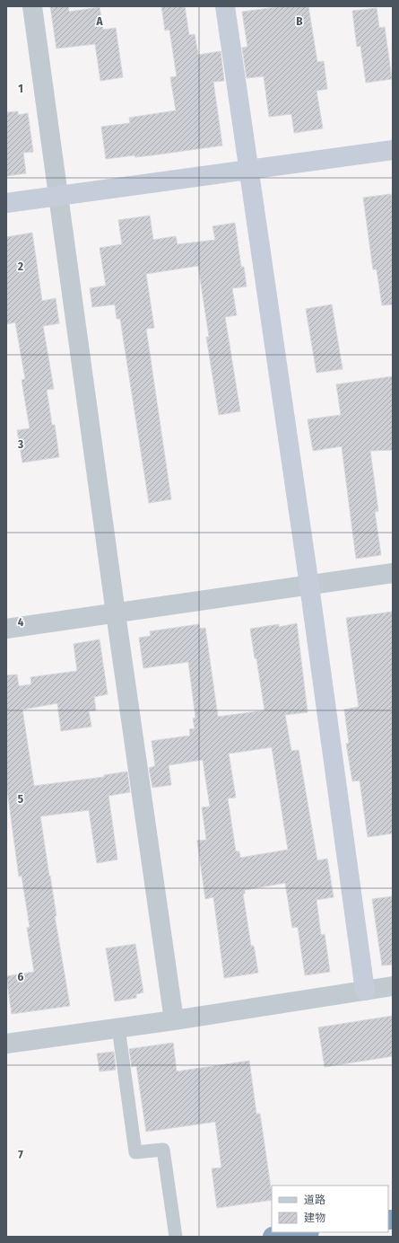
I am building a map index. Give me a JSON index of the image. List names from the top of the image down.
{
  "legend": ["道路", "建物"],
  "grid": {
    "columns": ["A", "B"],
    "rows": [
      "1",
      "2",
      "3",
      "4",
      "5",
      "6",
      "7"
    ]
  }
}
